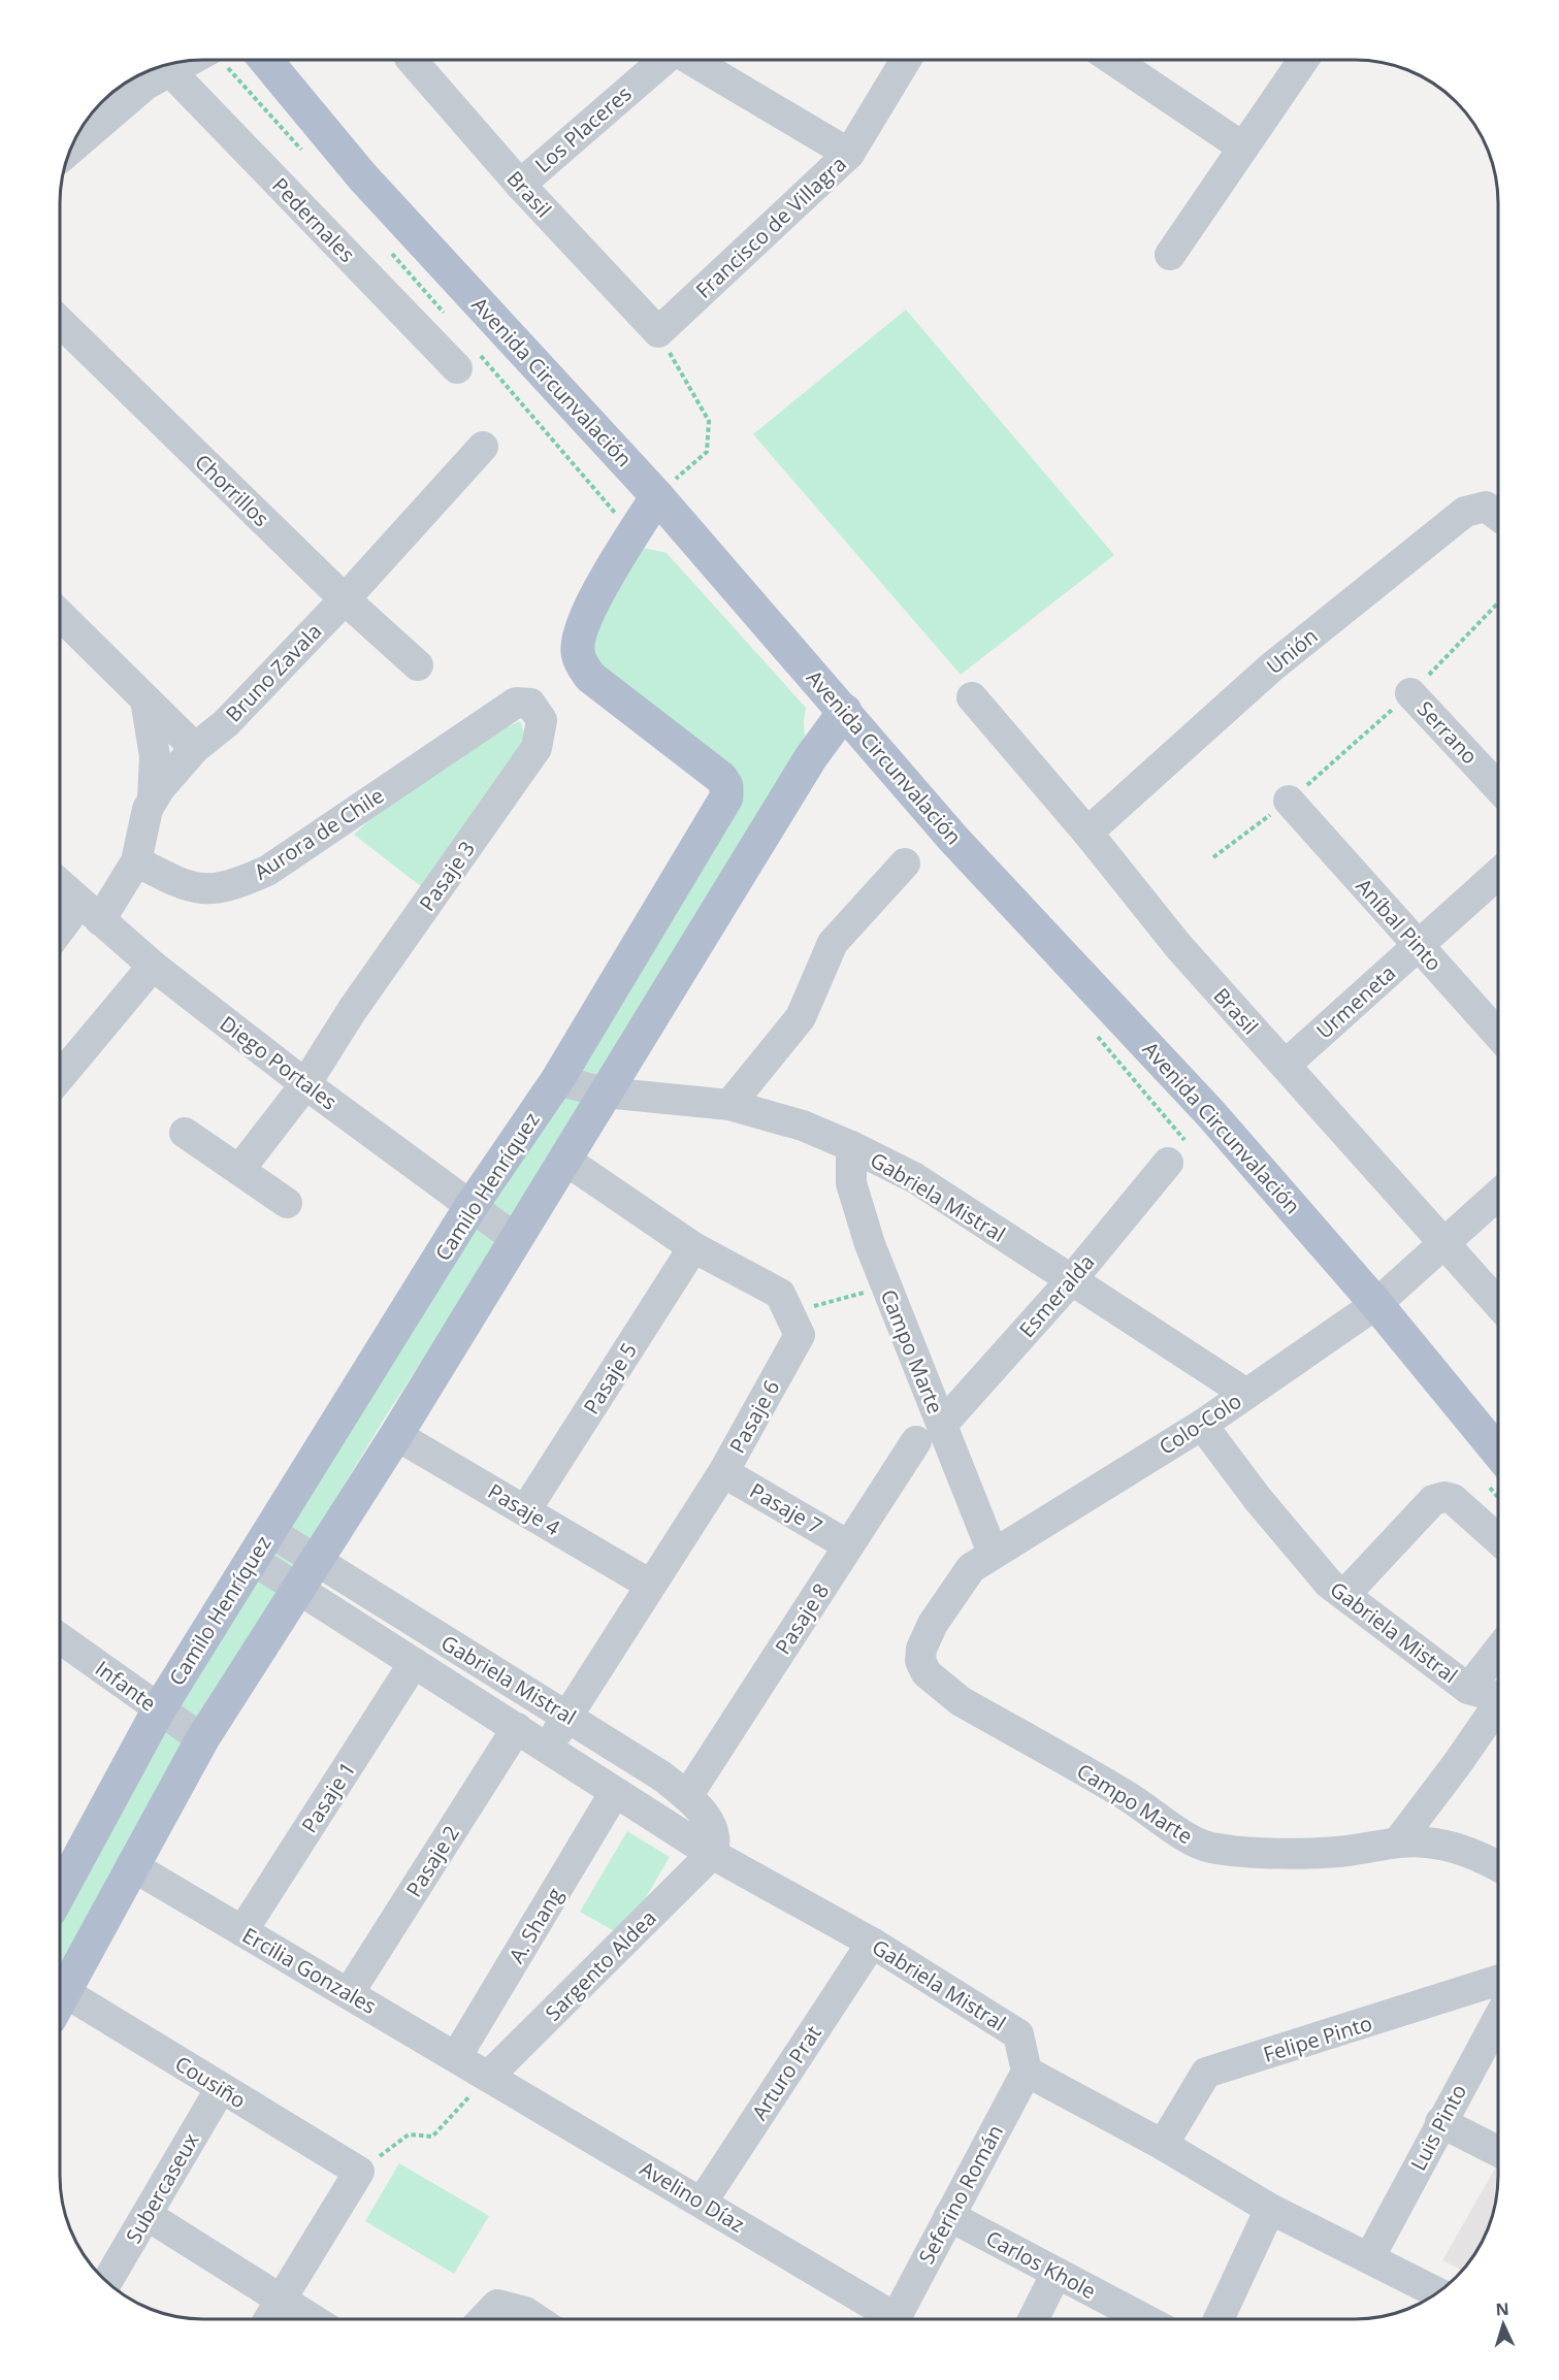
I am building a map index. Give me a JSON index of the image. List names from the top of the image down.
{
  "streets": {
    "main road": ["Avenida Circunvalación", "Camilo Henríquez"],
    "street": [
      "Los Placeres",
      "Brasil",
      "Pedernales",
      "Francisco de Villagra",
      "Chorrillos",
      "Unión",
      "Bruno Zavala",
      "Serrano",
      "Aurora de Chile",
      "Pasaje 3",
      "Aníbal Pinto",
      "Urmeneta",
      "Diego Portales",
      "Gabriela Mistral",
      "Esmeralda",
      "Campo Marte",
      "Pasaje 5",
      "Pasaje 6",
      "Colo-Colo",
      "Pasaje 7",
      "Pasaje 4",
      "Pasaje 8",
      "Infante",
      "Pasaje 1",
      "Pasaje 2",
      "A. Shang",
      "Sargento Aldea",
      "Ercilia Gonzales",
      "Felipe Pinto",
      "Arturo Prat",
      "Cousiño",
      "Luis Pinto",
      "Subercaseux",
      "Seferino Román",
      "Avelino Díaz",
      "Carlos Khole"
    ]
  },
  "crossings": [
    ["Los Placeres", "Brasil"],
    ["Brasil", "Francisco de Villagra"],
    ["Brasil", "Unión"],
    ["Brasil", "Urmeneta"],
    ["Brasil", "Colo-Colo"],
    ["Avenida Circunvalación", "Camilo Henríquez"],
    ["Avenida Circunvalación", "Colo-Colo"],
    ["Chorrillos", "Bruno Zavala"],
    ["Bruno Zavala", "Aurora de Chile"],
    ["Bruno Zavala", "Diego Portales"],
    ["Aurora de Chile", "Pasaje 3"],
    ["Pasaje 3", "Diego Portales"],
    ["Aníbal Pinto", "Urmeneta"],
    ["Diego Portales", "Camilo Henríquez"],
    ["Camilo Henríquez", "Gabriela Mistral"],
    ["Camilo Henríquez", "Infante"],
    ["Gabriela Mistral", "Esmeralda"],
    ["Gabriela Mistral", "Campo Marte"],
    ["Gabriela Mistral", "Pasaje 6"],
    ["Gabriela Mistral", "Colo-Colo"],
    ["Gabriela Mistral", "Pasaje 8"],
    ["Gabriela Mistral", "Pasaje 1"],
    ["Gabriela Mistral", "Pasaje 2"],
    ["Gabriela Mistral", "A. Shang"],
    ["Gabriela Mistral", "Sargento Aldea"],
    ["Gabriela Mistral", "Arturo Prat"],
    ["Gabriela Mistral", "Seferino Román"],
    ["Esmeralda", "Campo Marte"],
    ["Campo Marte", "Colo-Colo"],
    ["Pasaje 5", "Pasaje 6"],
    ["Pasaje 5", "Pasaje 4"],
    ["Pasaje 6", "Pasaje 7"],
    ["Pasaje 6", "Pasaje 4"],
    ["Pasaje 7", "Pasaje 8"],
    ["Pasaje 1", "Ercilia Gonzales"],
    ["Pasaje 2", "Ercilia Gonzales"],
    ["A. Shang", "Ercilia Gonzales"],
    ["Sargento Aldea", "Ercilia Gonzales"],
    ["Sargento Aldea", "Avelino Díaz"],
    ["Ercilia Gonzales", "Avelino Díaz"],
    ["Arturo Prat", "Avelino Díaz"],
    ["Cousiño", "Subercaseux"],
    ["Seferino Román", "Avelino Díaz"],
    ["Seferino Román", "Carlos Khole"]
  ],
  "north": "top"
}
